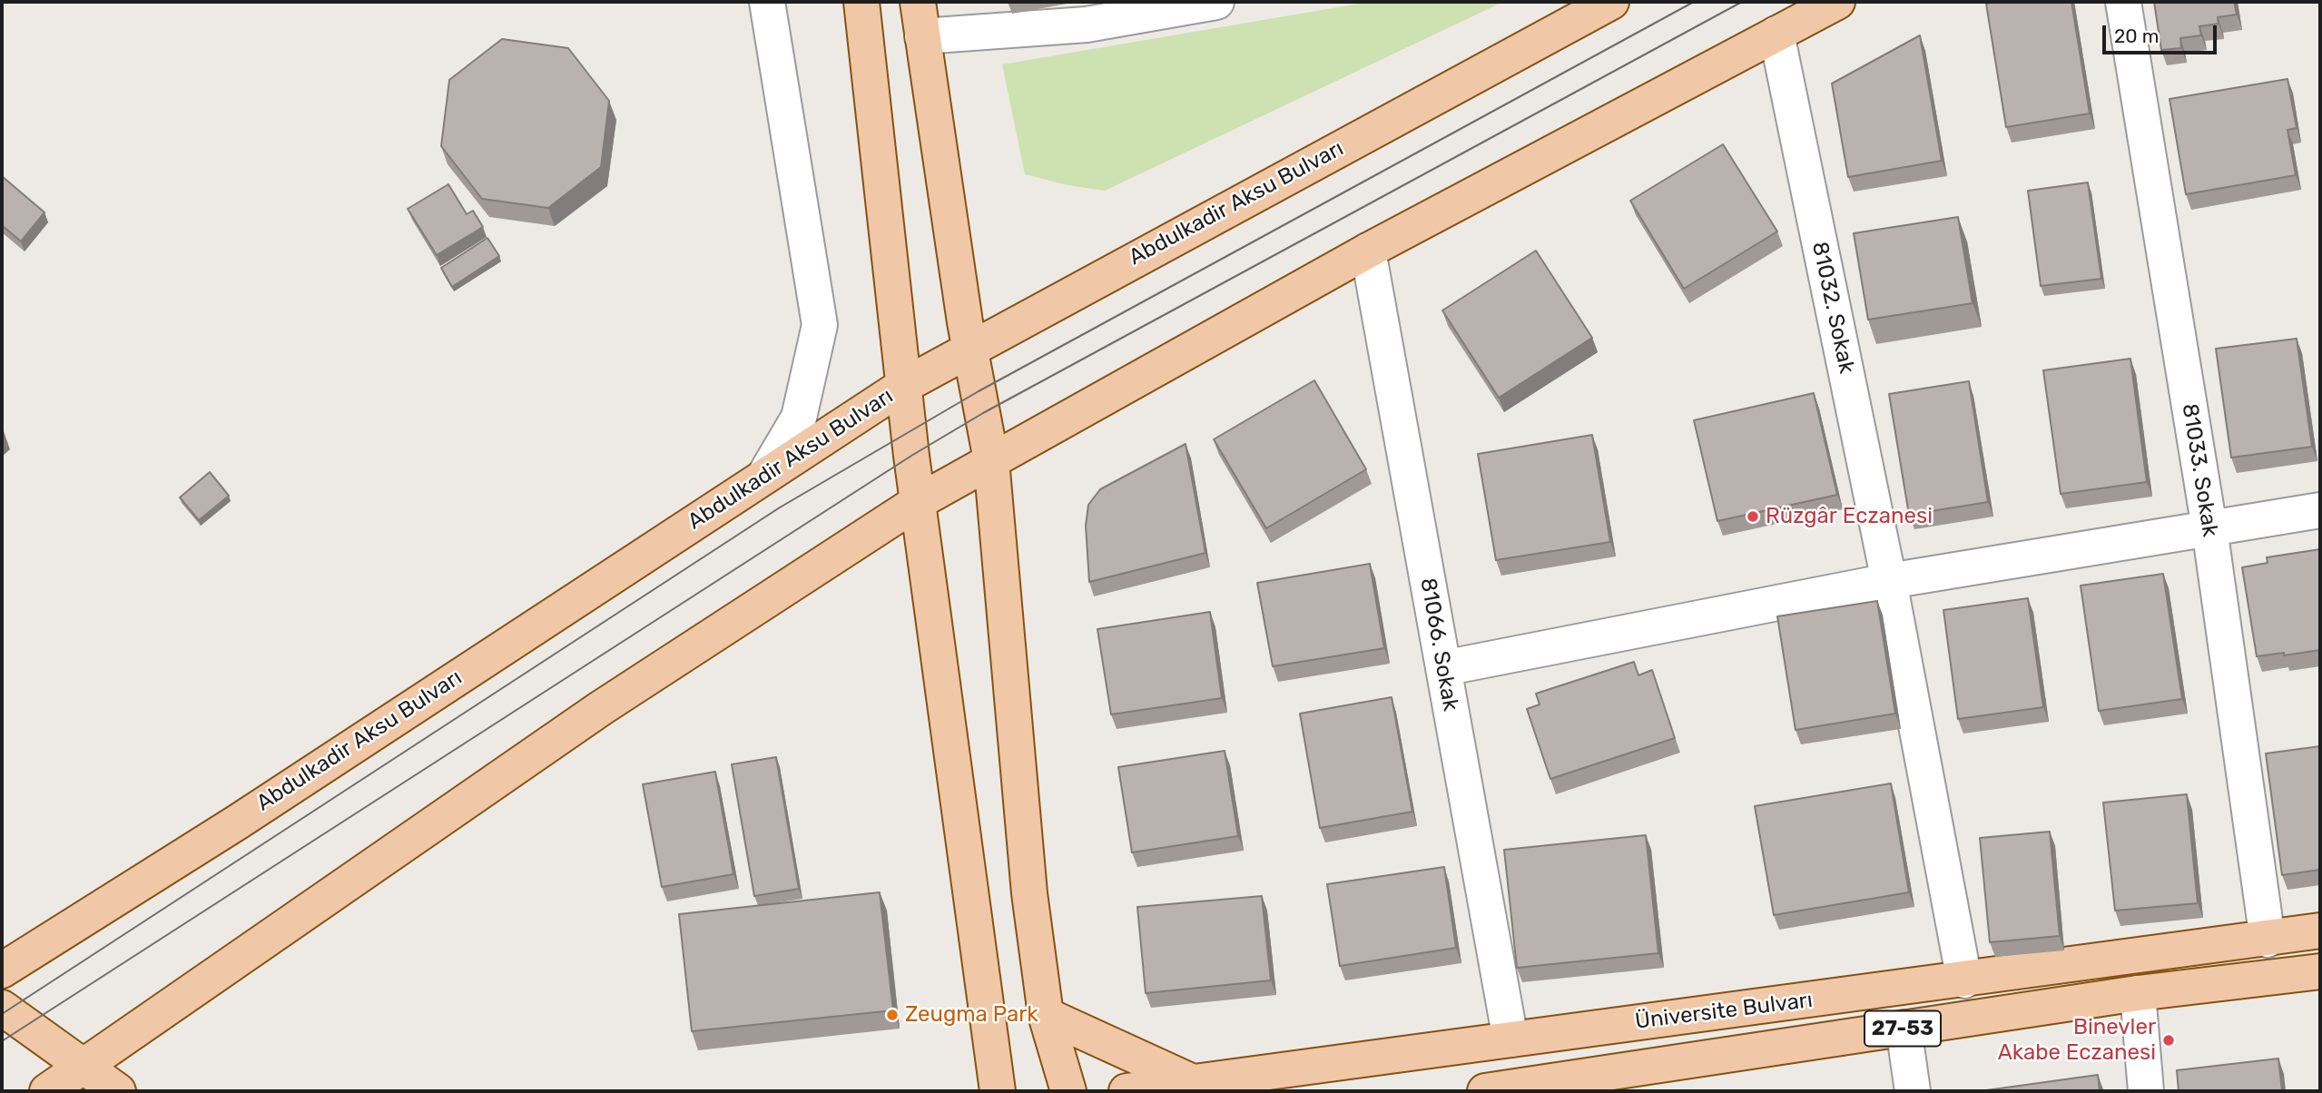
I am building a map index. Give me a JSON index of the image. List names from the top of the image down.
{
  "streets": {
    "main road": ["Abdulkadir Aksu Bulvarı", "Üniversite Bulvarı", "27-53"],
    "street": ["81032. Sokak", "81033. Sokak", "81066. Sokak"]
  },
  "crossings": [
    ["81032. Sokak", "Üniversite Bulvarı"],
    ["81033. Sokak", "Üniversite Bulvarı"],
    ["81066. Sokak", "Üniversite Bulvarı"]
  ],
  "places": ["Rüzgâr Eczanesi", "Zeugma Park", "Binevler Akabe Eczanesi"],
  "scale_bar": "20 m"
}
